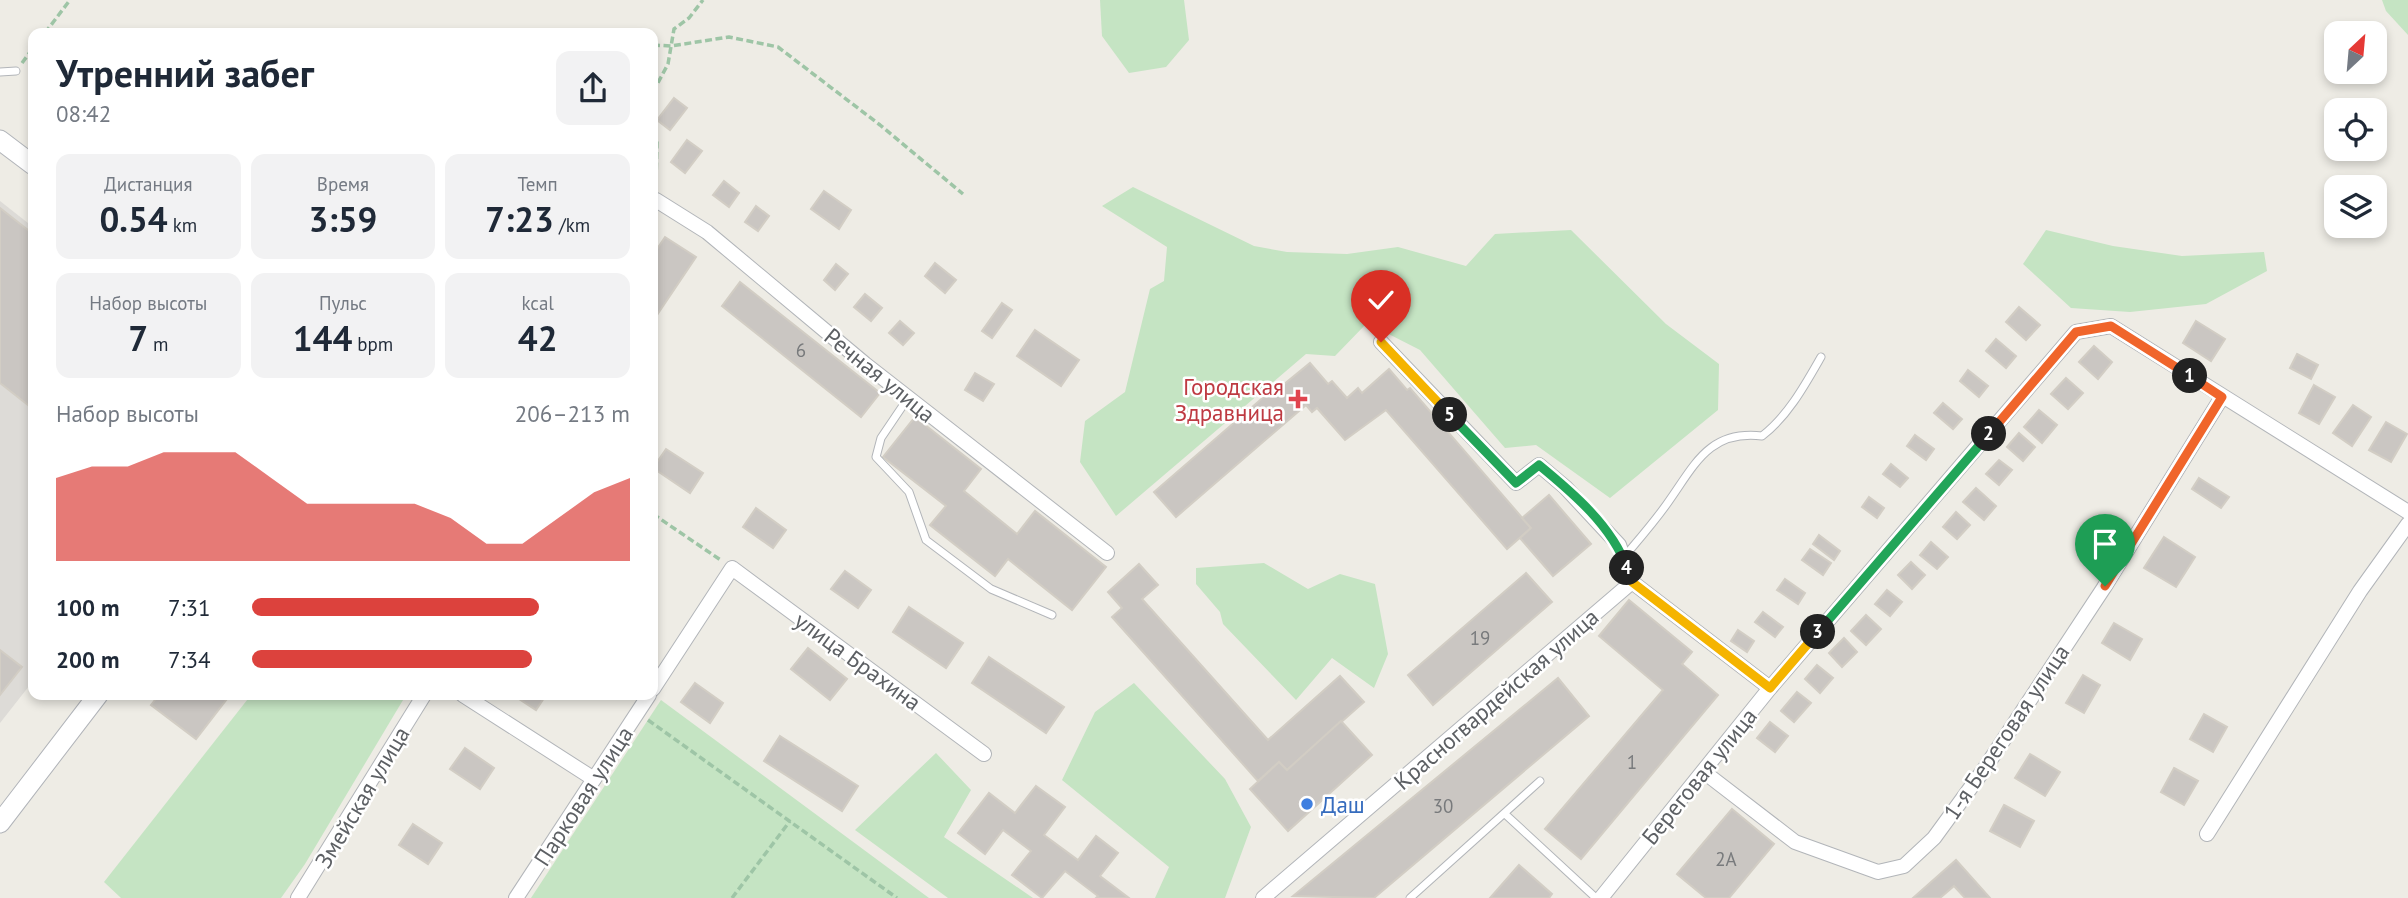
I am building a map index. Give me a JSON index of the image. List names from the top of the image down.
{
  "streets": {
    "street": [
      "Речная улица",
      "улица Брахина",
      "Красногвардейская улица",
      "1-я Береговая улица",
      "Береговая улица",
      "Парковая улица",
      "Змейская улица"
    ]
  },
  "crossings": [
    ["1-я Береговая улица", "Береговая улица"]
  ],
  "places": {
    "health": ["Городская Здравница"],
    "other": ["Даш"]
  },
  "house_numbers": [
    "6",
    "19",
    "1",
    "30",
    "2А"
  ],
  "north": "top right",
  "page": {
    "heading": ["Утренний забег", "08:42"],
    "stats": [
      ["Дистанция", "0.54 km"],
      ["Время", "3:59"],
      ["Темп", "7:23 /km"],
      ["Набор высоты", "7 m"],
      ["Пульс", "144 bpm"],
      ["kcal", "42"]
    ],
    "pins": [
      "1",
      "5",
      "2",
      "4",
      "3"
    ],
    "chart": ["Набор высоты", "206–213 m"],
    "list": [
      {
        "name": "100 m",
        "note": "7:31"
      },
      {
        "name": "200 m",
        "note": "7:34"
      }
    ]
  }
}
